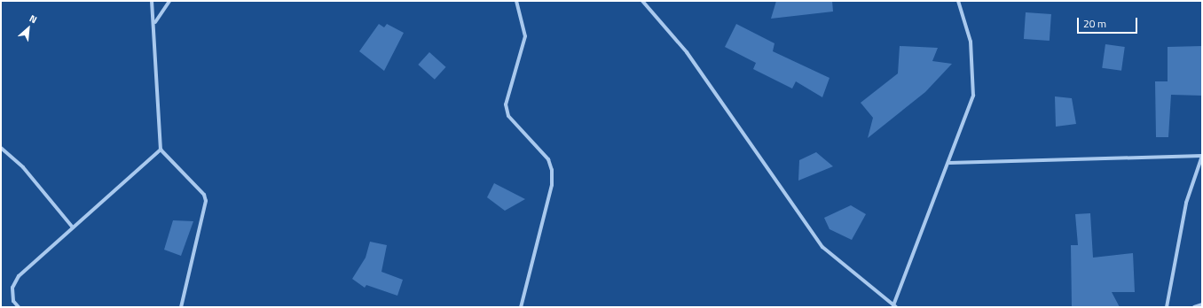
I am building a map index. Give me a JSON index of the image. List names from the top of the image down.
{
  "scale_bar": "20 m",
  "north": "top right"
}
